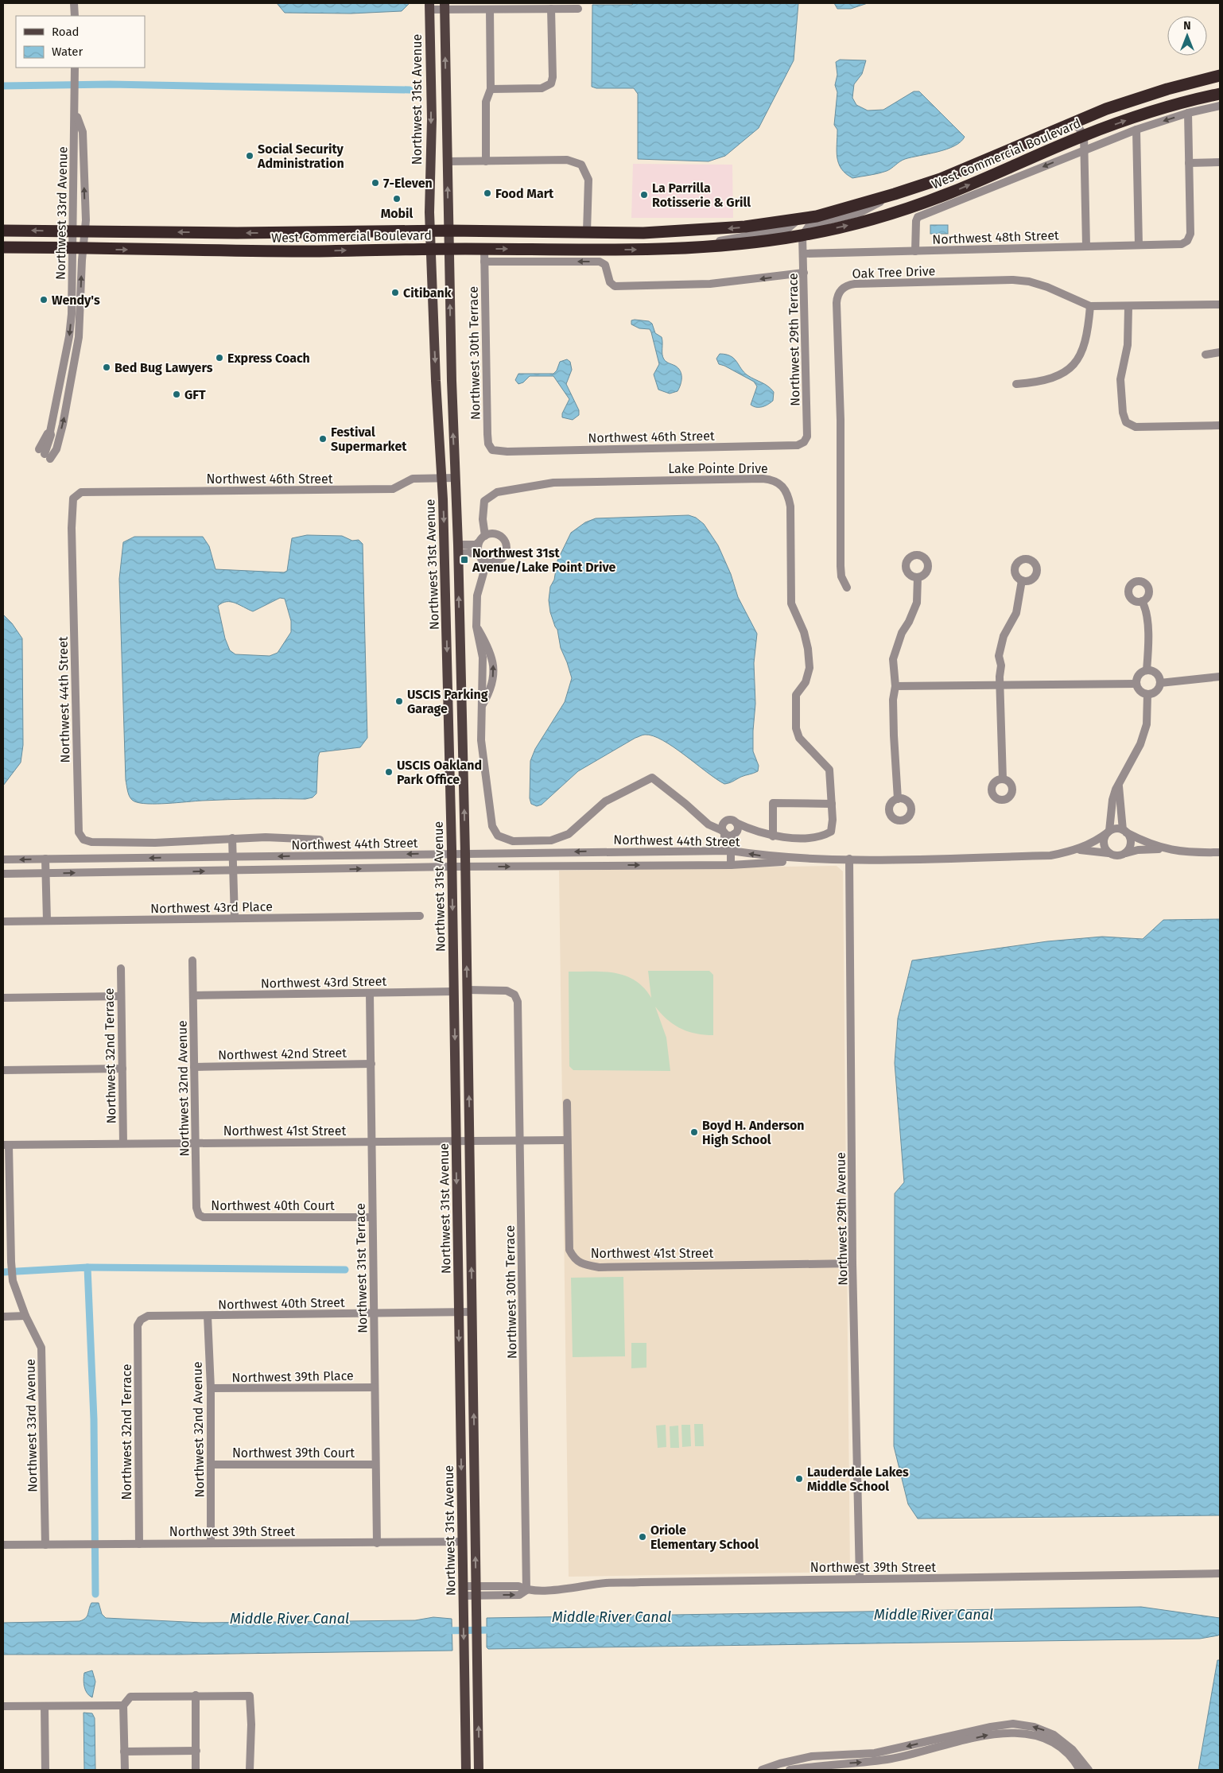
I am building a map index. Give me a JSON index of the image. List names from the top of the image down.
{
  "streets": {
    "highway": ["West Commercial Boulevard"],
    "main road": ["Northwest 31st Avenue"],
    "street": [
      "Northwest 33rd Avenue",
      "Northwest 48th Street",
      "Oak Tree Drive",
      "Northwest 29th Terrace",
      "Northwest 30th Terrace",
      "Northwest 46th Street",
      "Lake Pointe Drive",
      "Northwest 44th Street",
      "Northwest 43rd Place",
      "Northwest 43rd Street",
      "Northwest 42nd Street",
      "Northwest 32nd Terrace",
      "Northwest 32nd Avenue",
      "Northwest 41st Street",
      "Northwest 40th Court",
      "Northwest 29th Avenue",
      "Northwest 31st Terrace",
      "Northwest 40th Street",
      "Northwest 39th Place",
      "Northwest 39th Court",
      "Northwest 39th Street"
    ]
  },
  "crossings": [
    ["Northwest 31st Avenue", "West Commercial Boulevard"],
    ["Northwest 31st Avenue", "Northwest 30th Terrace"],
    ["Northwest 31st Avenue", "Northwest 46th Street"],
    ["Northwest 31st Avenue", "Northwest 44th Street"],
    ["Northwest 31st Avenue", "Northwest 43rd Street"],
    ["Northwest 31st Avenue", "Northwest 41st Street"],
    ["Northwest 31st Avenue", "Northwest 40th Street"],
    ["Northwest 31st Avenue", "Northwest 39th Street"],
    ["West Commercial Boulevard", "Northwest 33rd Avenue"],
    ["West Commercial Boulevard", "Northwest 29th Terrace"],
    ["West Commercial Boulevard", "Northwest 30th Terrace"],
    ["Northwest 33rd Avenue", "Northwest 41st Street"],
    ["Northwest 33rd Avenue", "Northwest 39th Street"],
    ["Northwest 48th Street", "Northwest 29th Terrace"],
    ["Northwest 29th Terrace", "Northwest 46th Street"],
    ["Northwest 30th Terrace", "Northwest 46th Street"],
    ["Northwest 30th Terrace", "Northwest 41st Street"],
    ["Northwest 30th Terrace", "Northwest 39th Street"],
    ["Northwest 46th Street", "Northwest 44th Street"],
    ["Northwest 44th Street", "Northwest 29th Avenue"],
    ["Northwest 43rd Street", "Northwest 32nd Avenue"],
    ["Northwest 43rd Street", "Northwest 31st Terrace"],
    ["Northwest 42nd Street", "Northwest 32nd Avenue"],
    ["Northwest 42nd Street", "Northwest 31st Terrace"],
    ["Northwest 32nd Terrace", "Northwest 41st Street"],
    ["Northwest 32nd Terrace", "Northwest 40th Street"],
    ["Northwest 32nd Terrace", "Northwest 39th Street"],
    ["Northwest 32nd Avenue", "Northwest 41st Street"],
    ["Northwest 32nd Avenue", "Northwest 40th Court"],
    ["Northwest 32nd Avenue", "Northwest 40th Street"],
    ["Northwest 32nd Avenue", "Northwest 39th Place"],
    ["Northwest 32nd Avenue", "Northwest 39th Court"],
    ["Northwest 32nd Avenue", "Northwest 39th Street"],
    ["Northwest 41st Street", "Northwest 29th Avenue"],
    ["Northwest 41st Street", "Northwest 31st Terrace"],
    ["Northwest 40th Court", "Northwest 31st Terrace"],
    ["Northwest 29th Avenue", "Northwest 39th Street"],
    ["Northwest 31st Terrace", "Northwest 40th Street"],
    ["Northwest 31st Terrace", "Northwest 39th Place"],
    ["Northwest 31st Terrace", "Northwest 39th Court"],
    ["Northwest 31st Terrace", "Northwest 39th Street"]
  ],
  "water": ["Middle River Canal"],
  "places": {
    "other": [
      "Social Security Administration",
      "7-Eleven",
      "Food Mart",
      "La Parrilla Rotisserie & Grill",
      "Mobil",
      "Citibank",
      "Wendy's",
      "Express Coach",
      "Bed Bug Lawyers",
      "GFT",
      "Festival Supermarket",
      "USCIS Parking Garage",
      "USCIS Oakland Park Office",
      "Boyd H. Anderson High School",
      "Lauderdale Lakes Middle School",
      "Oriole Elementary School"
    ],
    "transit": ["Northwest 31st Avenue/Lake Point Drive"]
  },
  "legend": ["Road", "Water"],
  "north": "top"
}
